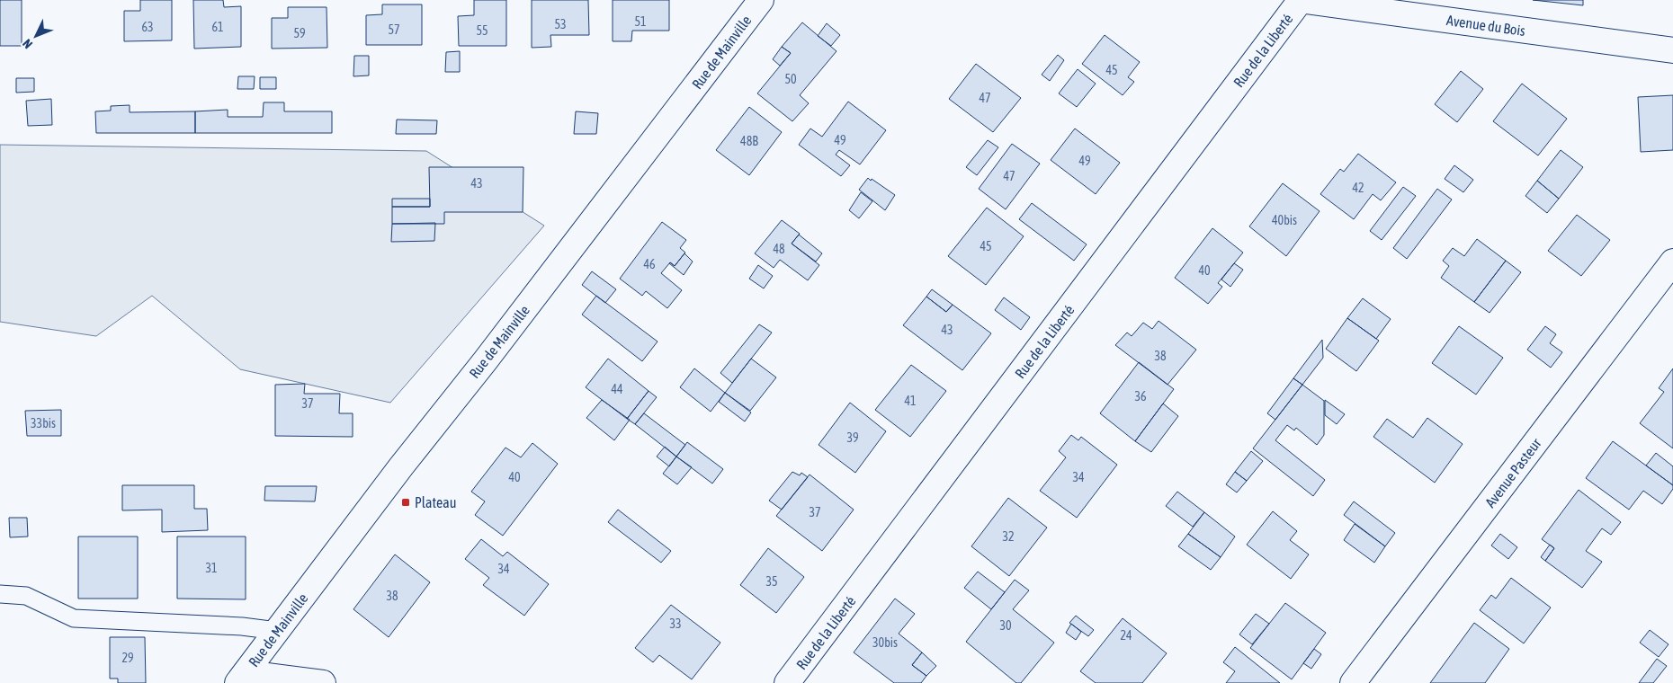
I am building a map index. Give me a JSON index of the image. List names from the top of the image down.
{
  "streets": {
    "street": [
      "Avenue du Bois",
      "Rue de la Liberté",
      "Rue de Mainville",
      "Avenue Pasteur"
    ]
  },
  "crossings": [
    ["Avenue du Bois", "Rue de la Liberté"]
  ],
  "places": {
    "transit": ["Plateau"]
  },
  "house_numbers": [
    "51",
    "53",
    "63",
    "61",
    "57",
    "55",
    "59",
    "45",
    "50",
    "47",
    "49",
    "48B",
    "49",
    "47",
    "43",
    "42",
    "40bis",
    "45",
    "48",
    "46",
    "40",
    "43",
    "38",
    "44",
    "36",
    "41",
    "37",
    "33bis",
    "39",
    "40",
    "34",
    "37",
    "32",
    "31",
    "34",
    "35",
    "38",
    "33",
    "30",
    "24",
    "30bis",
    "29"
  ],
  "north": "bottom left"
}
